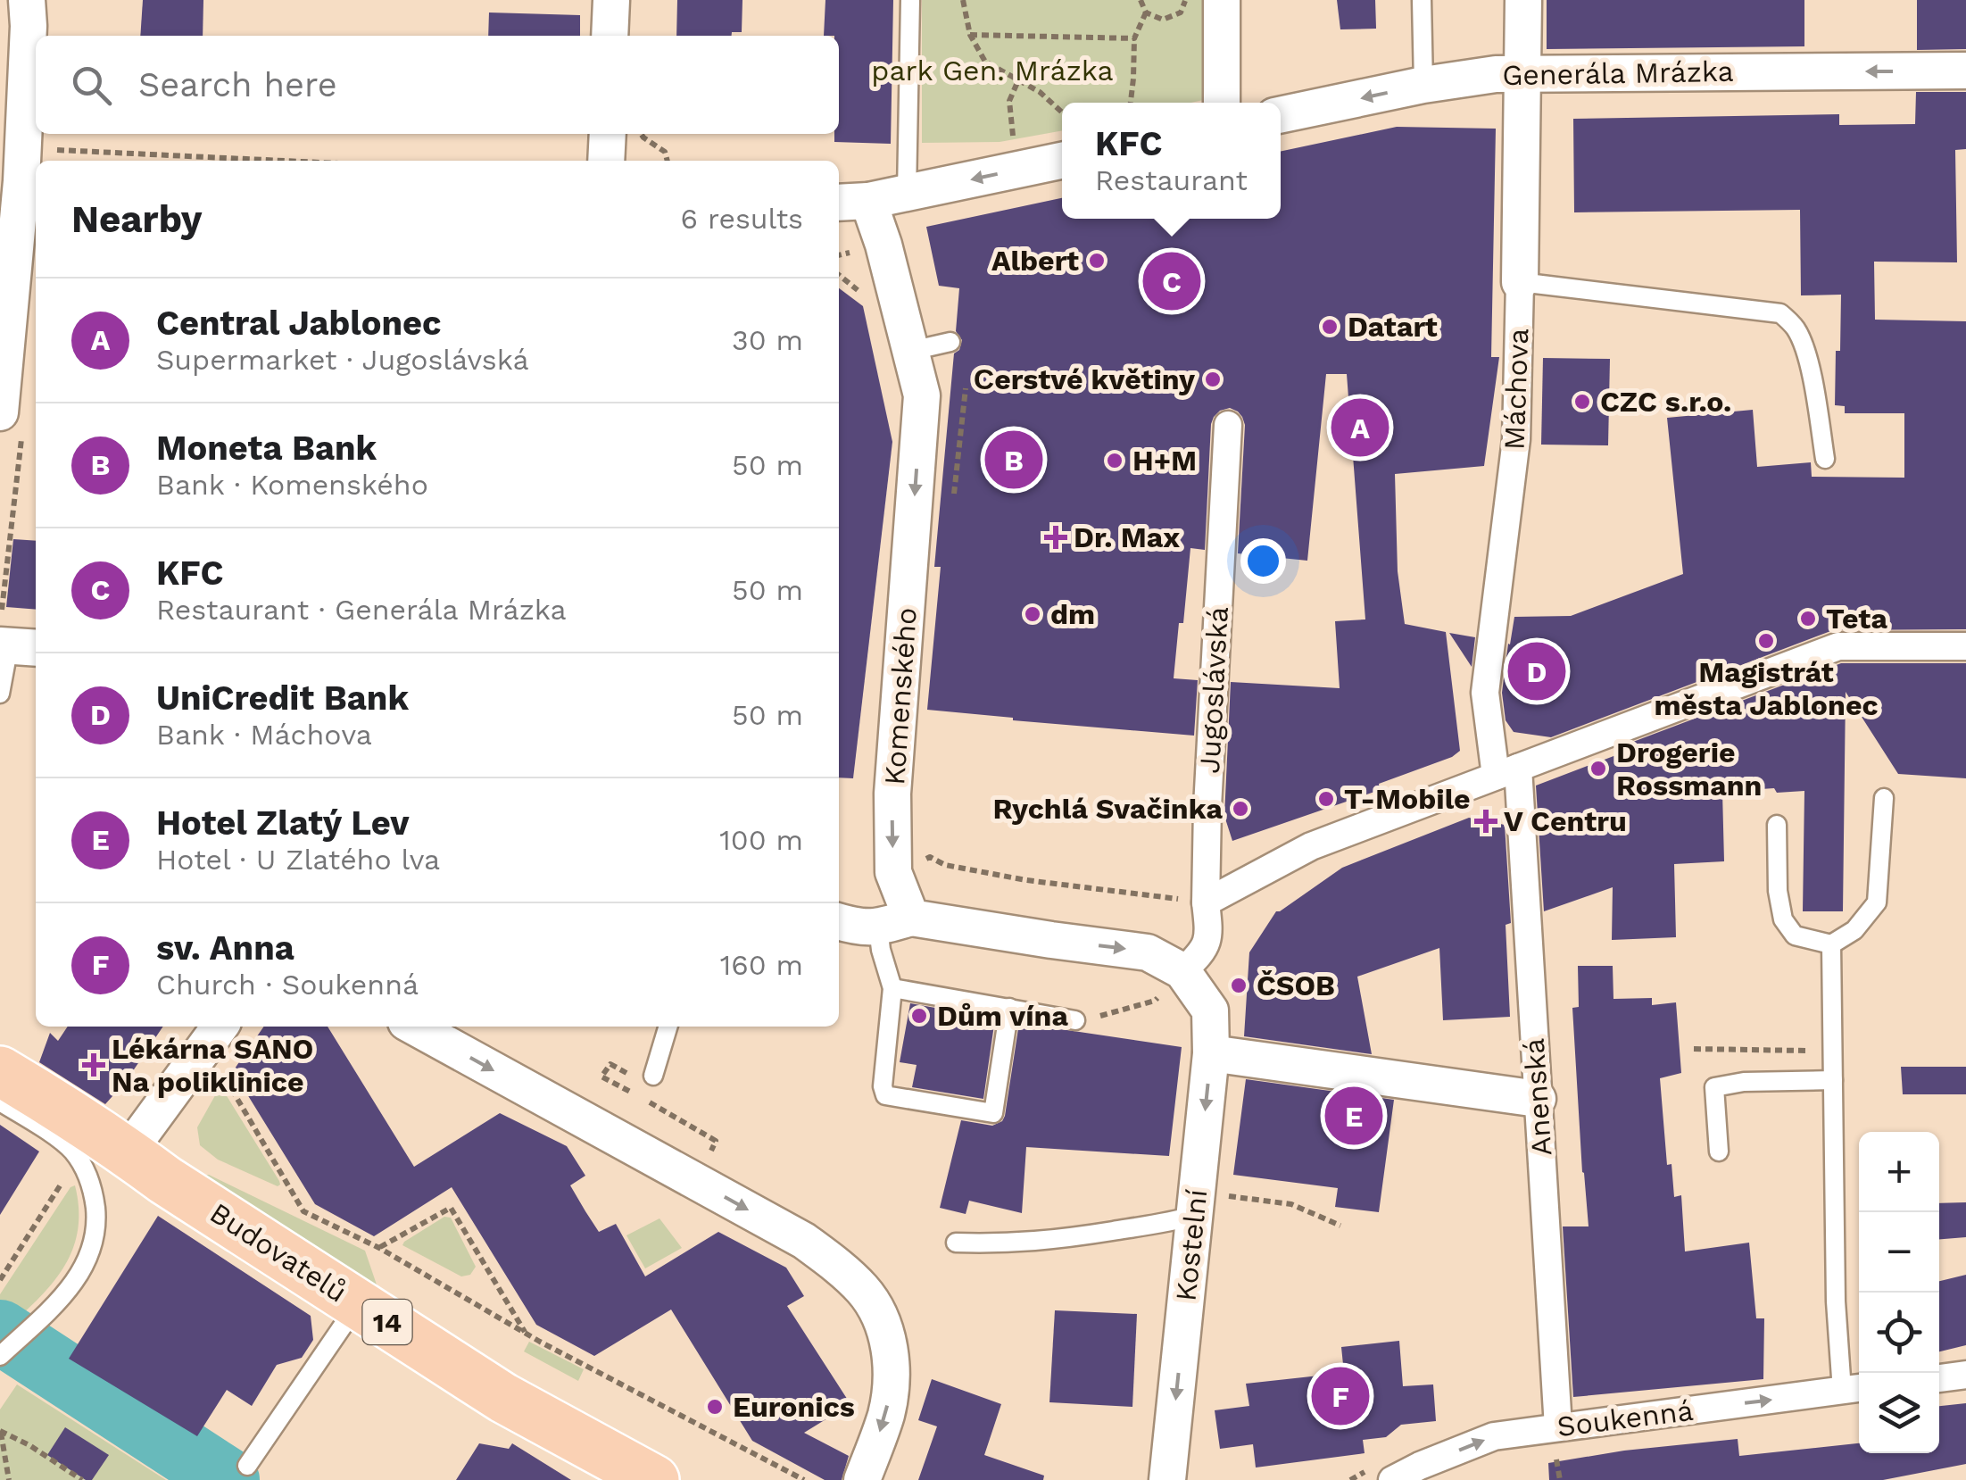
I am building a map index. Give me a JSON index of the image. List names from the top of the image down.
{
  "streets": {
    "main road": ["Budovatelů", "14"],
    "street": [
      "Generála Mrázka",
      "Máchova",
      "Jugoslávská",
      "Komenského",
      "Anenská",
      "Kostelní",
      "Soukenná"
    ]
  },
  "crossings": [
    ["Generála Mrázka", "Máchova"],
    ["Máchova", "Anenská"],
    ["Anenská", "Soukenná"]
  ],
  "one_way": [
    "Generála Mrázka",
    "Komenského",
    "Kostelní",
    "Soukenná"
  ],
  "parks": ["park Gen. Mrázka"],
  "places": {
    "other": [
      "Albert",
      "Datart",
      "Сerstvé květiny",
      "CZC s.r.o.",
      "H+M",
      "dm",
      "Teta",
      "Magistrát města Jablonec",
      "Drogerie Rossmann",
      "T-Mobile",
      "Rychlá Svačinka",
      "ČSOB",
      "Dům vína",
      "Euronics"
    ],
    "health": ["Dr. Max", "V Centru", "Lékárna SANO Na poliklinice"]
  },
  "page": {
    "search": "Search here",
    "popup": ["KFC", "Restaurant"],
    "heading": ["Nearby", "6 results"],
    "pins": [
      "C",
      "A",
      "B",
      "D",
      "E",
      "F"
    ],
    "list": [
      {
        "mark": "A",
        "name": "Central Jablonec",
        "note": "Supermarket · Jugoslávská",
        "value": "30 m"
      },
      {
        "mark": "B",
        "name": "Moneta Bank",
        "note": "Bank · Komenského",
        "value": "50 m"
      },
      {
        "mark": "C",
        "name": "KFC",
        "note": "Restaurant · Generála Mrázka",
        "value": "50 m"
      },
      {
        "mark": "D",
        "name": "UniCredit Bank",
        "note": "Bank · Máchova",
        "value": "50 m"
      },
      {
        "mark": "E",
        "name": "Hotel Zlatý Lev",
        "note": "Hotel · U Zlatého lva",
        "value": "100 m"
      },
      {
        "mark": "F",
        "name": "sv. Anna",
        "note": "Church · Soukenná",
        "value": "160 m"
      }
    ],
    "map_buttons": ["+", "−"]
  }
}
